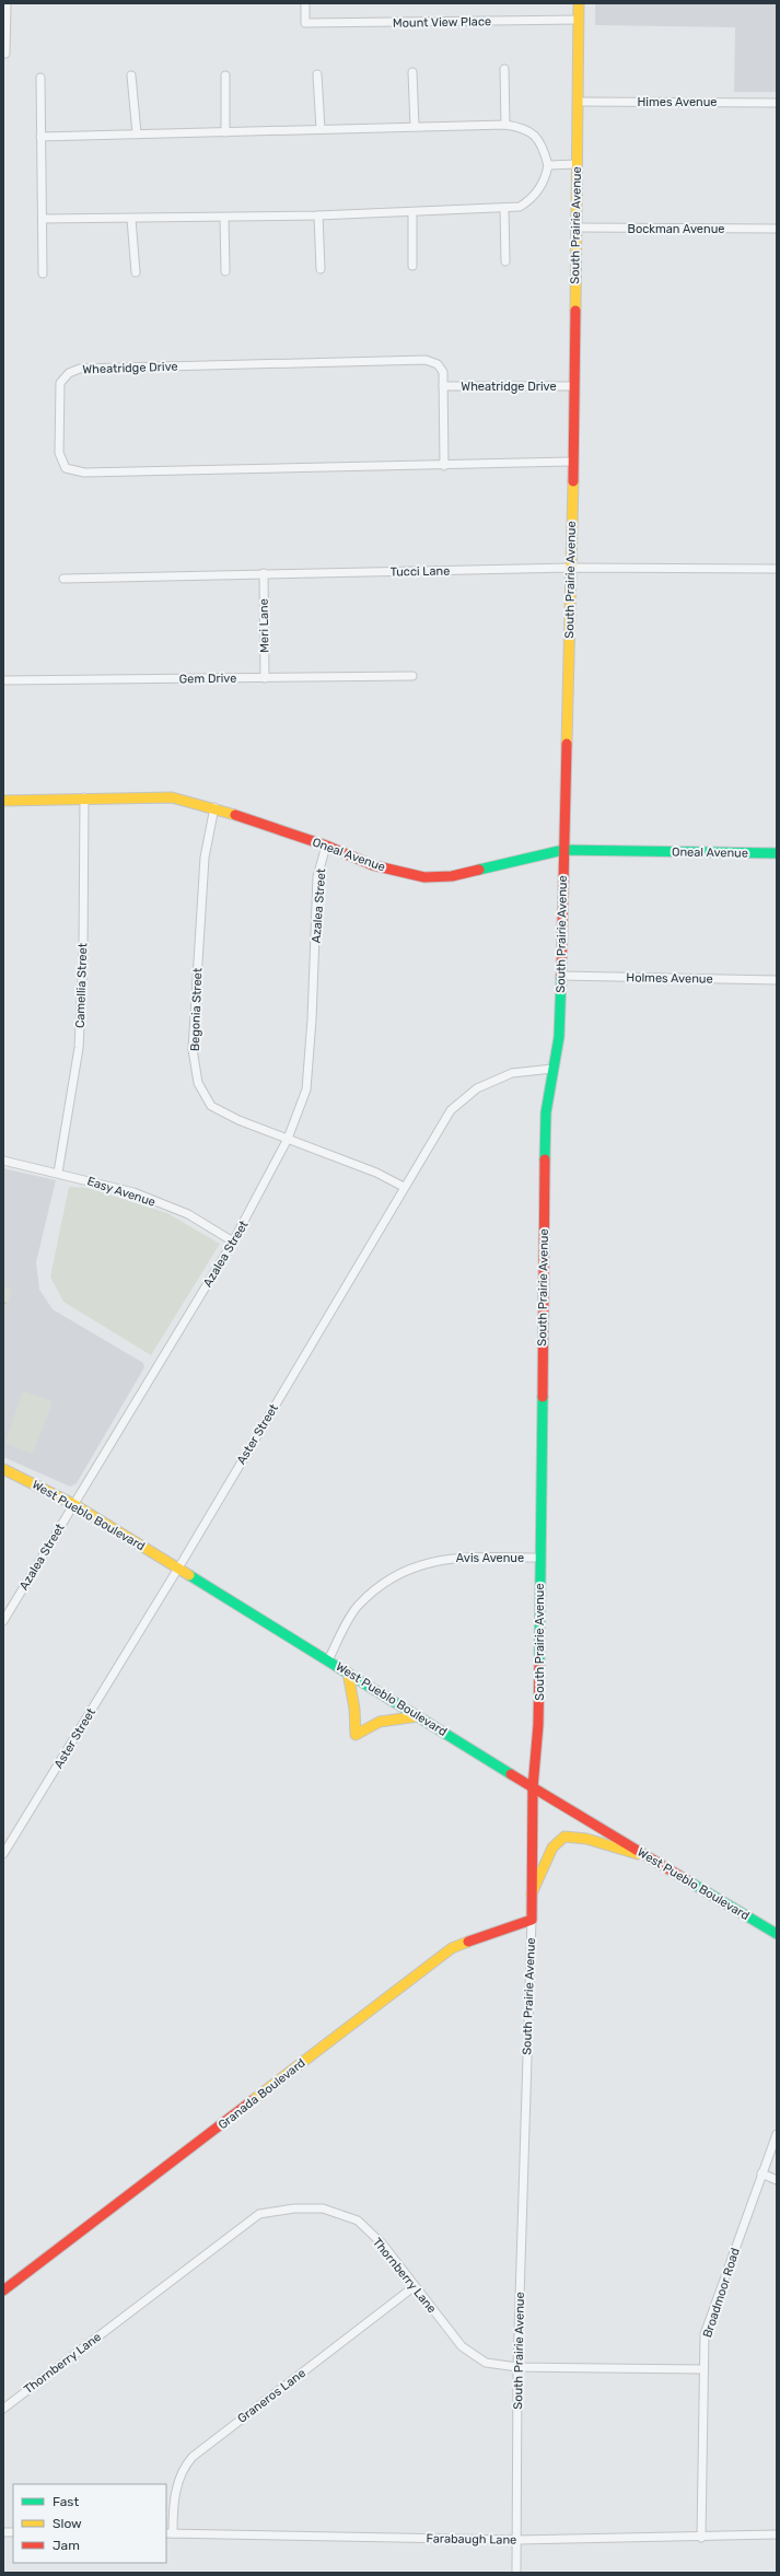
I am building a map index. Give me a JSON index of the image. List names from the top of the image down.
{
  "streets": {
    "main road": [
      "South Prairie Avenue",
      "Oneal Avenue",
      "West Pueblo Boulevard",
      "Granada Boulevard"
    ],
    "street": [
      "Mount View Place",
      "Himes Avenue",
      "Bockman Avenue",
      "Wheatridge Drive",
      "Tucci Lane",
      "Meri Lane",
      "Gem Drive",
      "Azalea Street",
      "Holmes Avenue",
      "Camellia Street",
      "Begonia Street",
      "Easy Avenue",
      "Aster Street",
      "Avis Avenue",
      "Thornberry Lane",
      "Broadmoor Road",
      "Graneros Lane",
      "Farabaugh Lane"
    ]
  },
  "crossings": [
    ["Mount View Place", "South Prairie Avenue"],
    ["Himes Avenue", "South Prairie Avenue"],
    ["South Prairie Avenue", "Bockman Avenue"],
    ["South Prairie Avenue", "Wheatridge Drive"],
    ["South Prairie Avenue", "Tucci Lane"],
    ["South Prairie Avenue", "Oneal Avenue"],
    ["South Prairie Avenue", "Holmes Avenue"],
    ["South Prairie Avenue", "Aster Street"],
    ["South Prairie Avenue", "West Pueblo Boulevard"],
    ["South Prairie Avenue", "Avis Avenue"],
    ["South Prairie Avenue", "Granada Boulevard"],
    ["South Prairie Avenue", "Thornberry Lane"],
    ["South Prairie Avenue", "Farabaugh Lane"],
    ["Tucci Lane", "Meri Lane"],
    ["Meri Lane", "Gem Drive"],
    ["Oneal Avenue", "Azalea Street"],
    ["Oneal Avenue", "Camellia Street"],
    ["Oneal Avenue", "Begonia Street"],
    ["Azalea Street", "Begonia Street"],
    ["Azalea Street", "Easy Avenue"],
    ["Azalea Street", "West Pueblo Boulevard"],
    ["Camellia Street", "Easy Avenue"],
    ["Begonia Street", "Aster Street"],
    ["Aster Street", "West Pueblo Boulevard"],
    ["West Pueblo Boulevard", "Avis Avenue"],
    ["Thornberry Lane", "Broadmoor Road"],
    ["Thornberry Lane", "Graneros Lane"],
    ["Broadmoor Road", "Farabaugh Lane"],
    ["Graneros Lane", "Farabaugh Lane"]
  ],
  "legend": ["Fast", "Slow", "Jam"]
}
